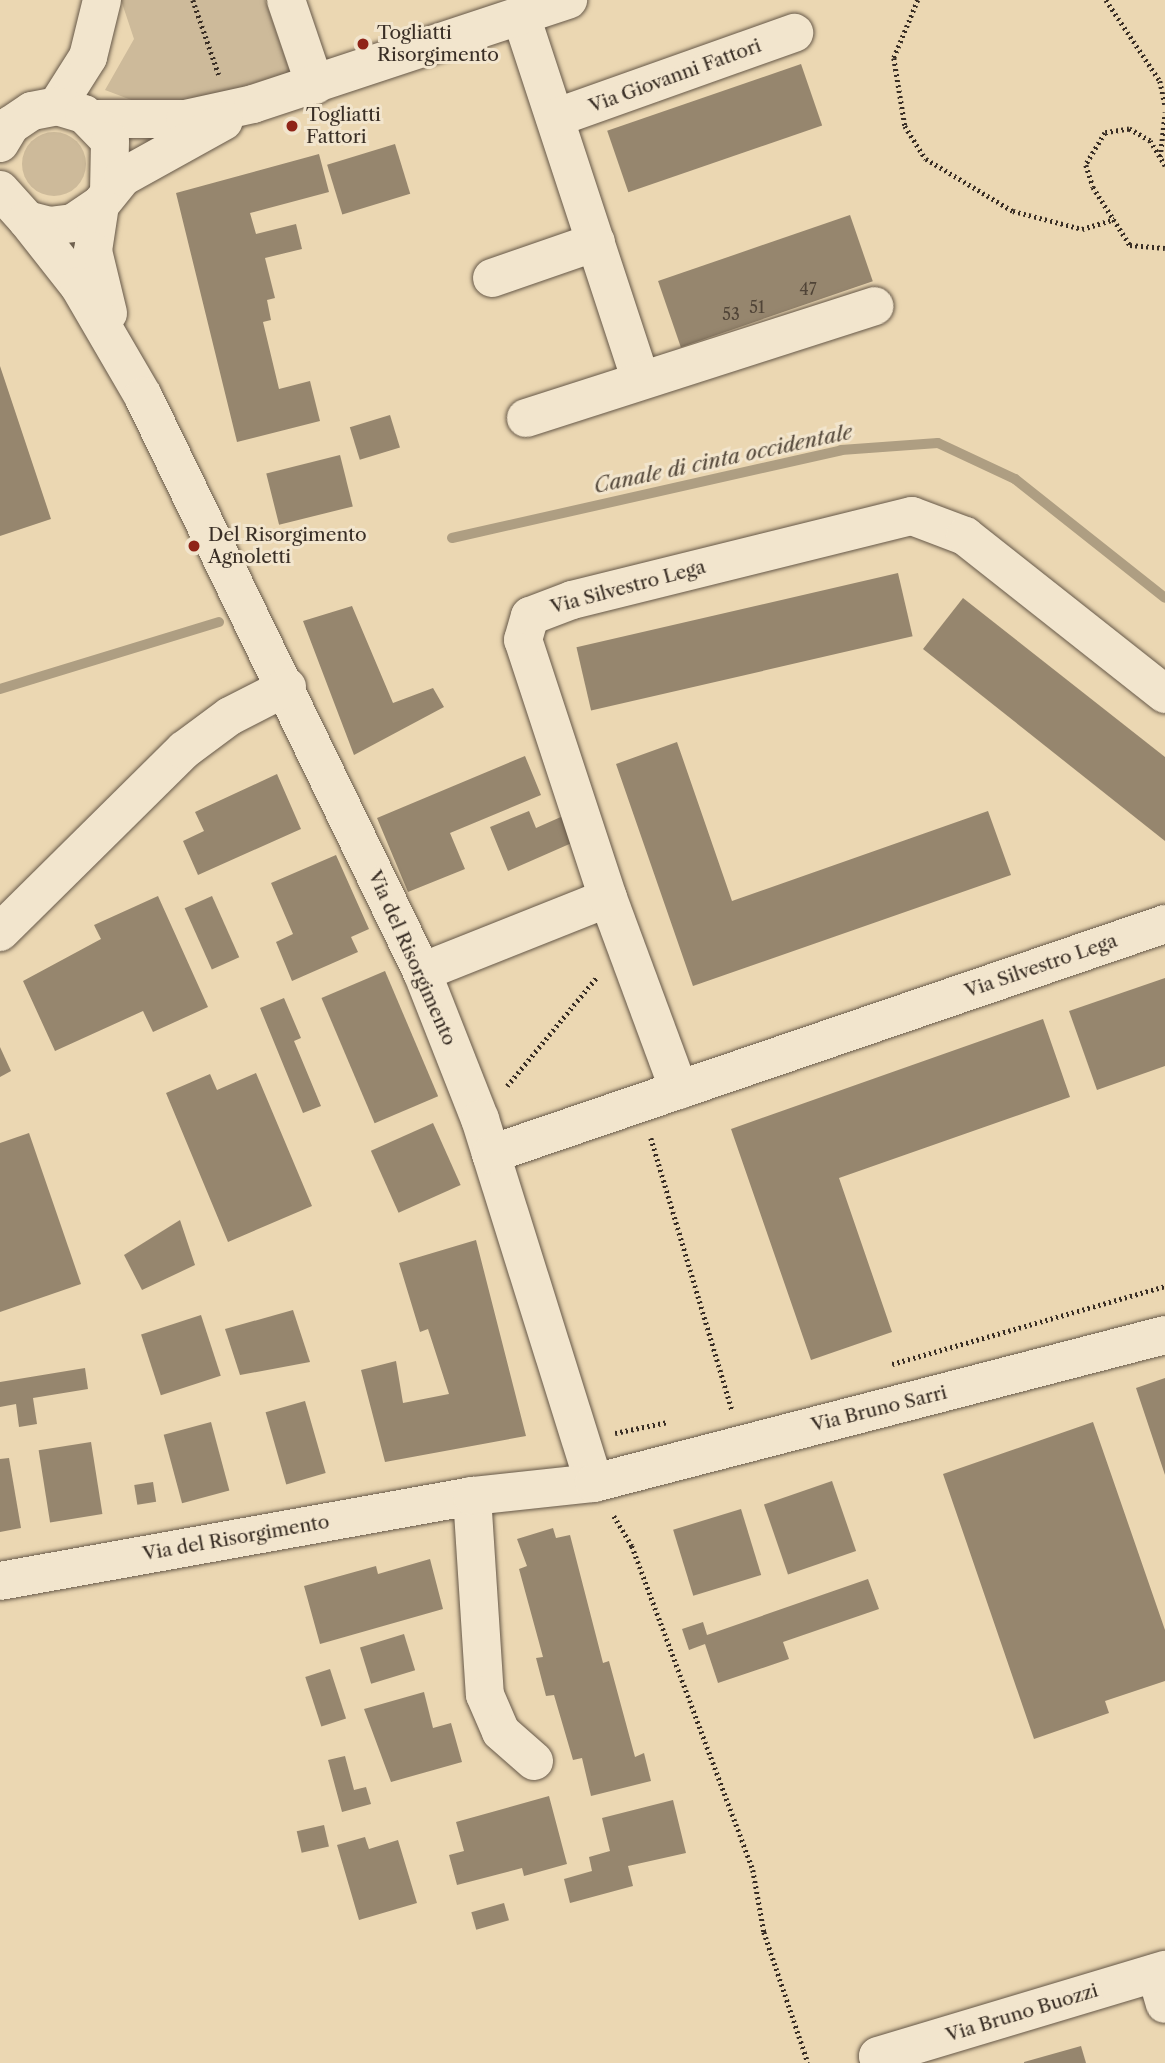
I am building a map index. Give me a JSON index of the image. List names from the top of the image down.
{
  "streets": {
    "street": [
      "Via Giovanni Fattori",
      "Via Silvestro Lega",
      "Via del Risorgimento",
      "Via Bruno Sarri",
      "Via Bruno Buozzi"
    ]
  },
  "crossings": [
    ["Via Silvestro Lega", "Via del Risorgimento"],
    ["Via del Risorgimento", "Via Bruno Sarri"]
  ],
  "water": ["Canale di cinta occidentale"],
  "places": ["Togliatti Risorgimento", "Togliatti Fattori", "Del Risorgimento Agnoletti"],
  "house_numbers": ["47", "51", "53"]
}
